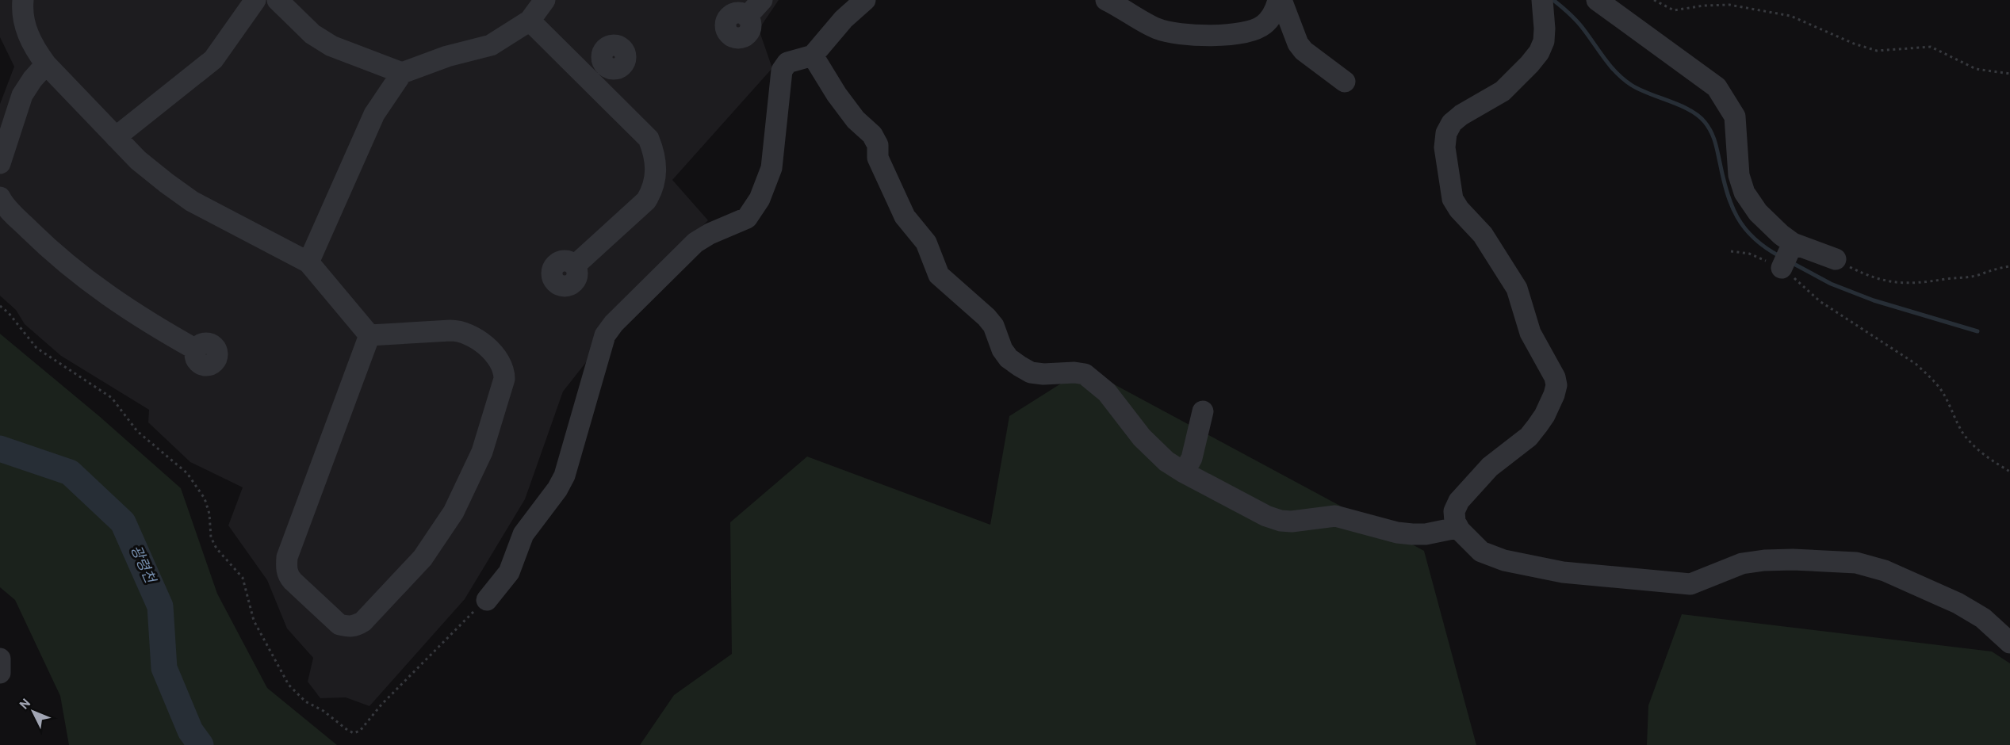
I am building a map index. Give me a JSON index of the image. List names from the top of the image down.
{
  "water": ["광령천"],
  "north": "top left"
}
